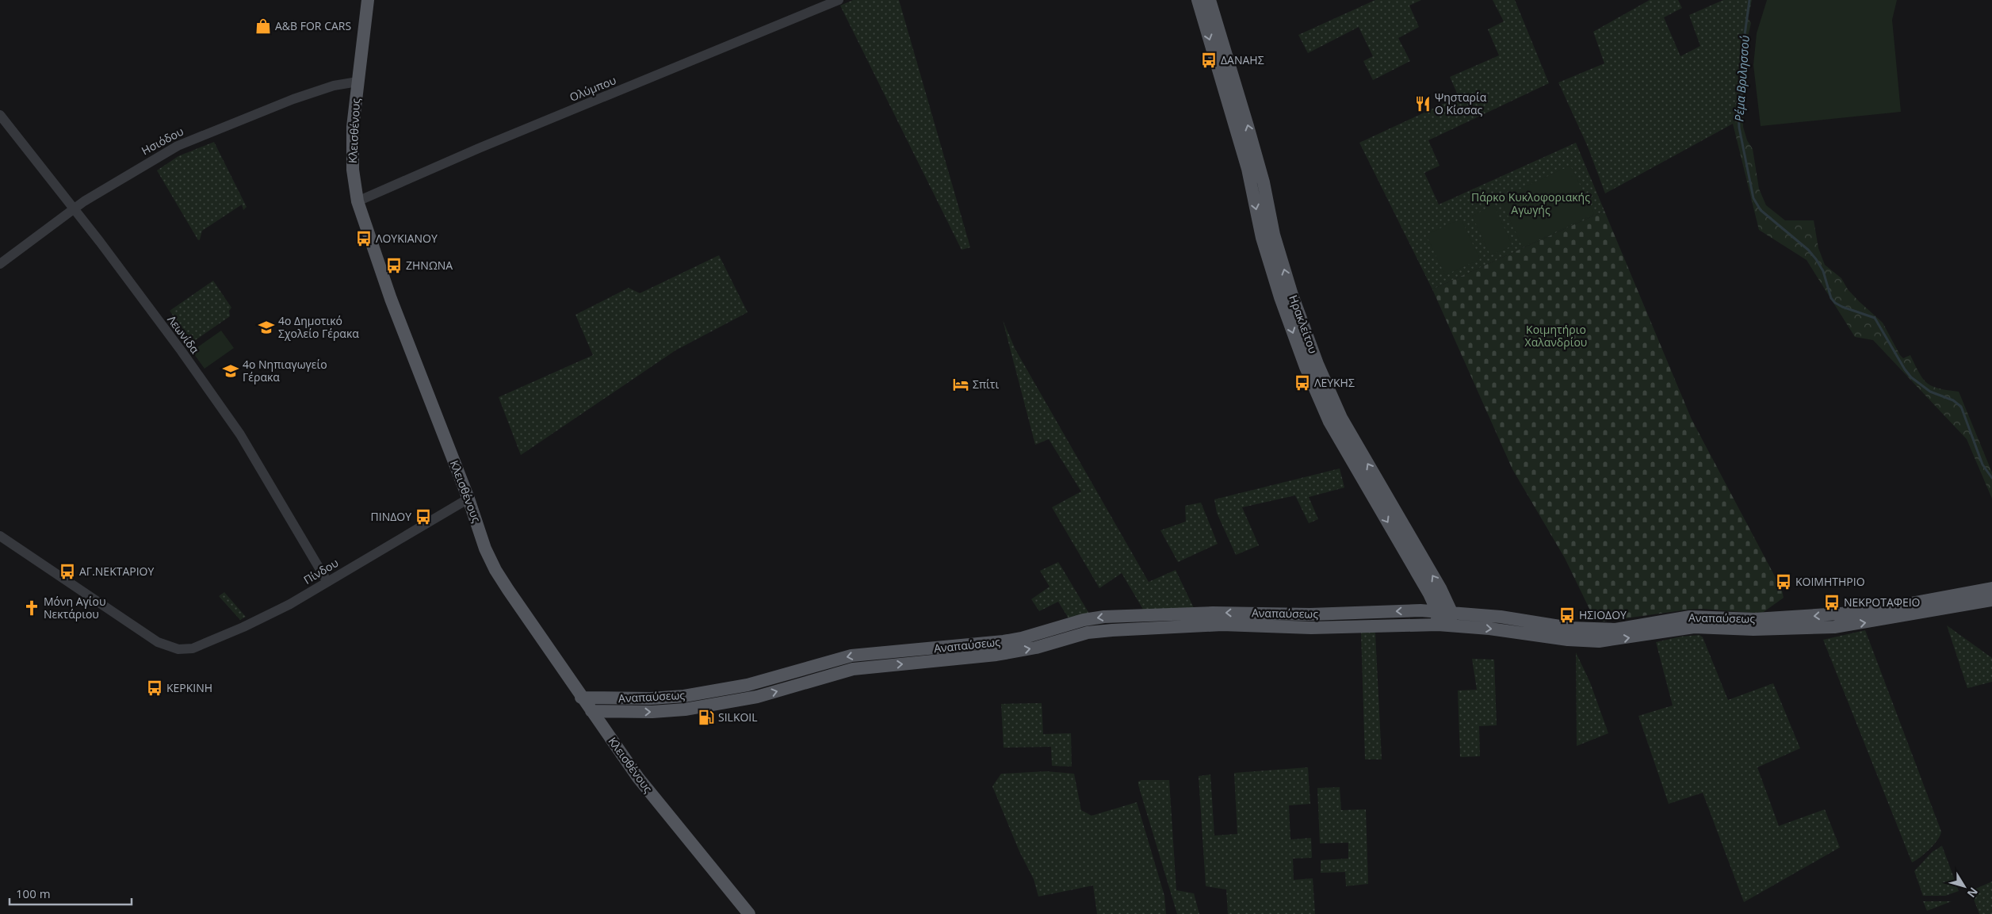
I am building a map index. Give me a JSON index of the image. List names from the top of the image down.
{
  "streets": {
    "main road": ["Κλεισθένους", "Ηρακλείτου", "Αναπαύσεως"],
    "street": [
      "Ολύμπου",
      "Ησιόδου",
      "Λεωνίδα",
      "Πίνδου"
    ]
  },
  "crossings": [
    ["Ολύμπου", "Κλεισθένους"],
    ["Κλεισθένους", "Ησιόδου"],
    ["Κλεισθένους", "Πίνδου"],
    ["Κλεισθένους", "Αναπαύσεως"],
    ["Ησιόδου", "Λεωνίδα"],
    ["Ηρακλείτου", "Αναπαύσεως"],
    ["Λεωνίδα", "Πίνδου"]
  ],
  "water": ["Ρέμα Βριλησσού"],
  "parks": ["Πάρκο Κυκλοφοριακής Αγωγής", "Κοιμητήριο Χαλανδρίου"],
  "places": {
    "shop": ["A&B FOR CARS"],
    "bus stop": [
      "ΔΑΝΑΗΣ",
      "ΛΟΥΚΙΑΝΟΥ",
      "ΖΗΝΩΝΑ",
      "ΛΕΥΚΗΣ",
      "ΠΙΝΔΟΥ",
      "ΑΓ.ΝΕΚΤΑΡΙΟΥ",
      "ΚΟΙΜΗΤΗΡΙΟ",
      "ΝΕΚΡΟΤΑΦΕΙΟ",
      "ΗΣΙΟΔΟΥ",
      "ΚΕΡΚΙΝΗ"
    ],
    "restaurant": ["Ψησταρία Ο Κίσσας"],
    "school or university": ["4ο Δημοτικό Σχολείο Γέρακα", "4ο Νηπιαγωγείο Γέρακα"],
    "hotel": ["Σπίτι"],
    "church": ["Μόνη Αγίου Νεκτάριου"],
    "fuel station": ["SILKOIL"]
  },
  "scale_bar": "100 m",
  "north": "bottom right"
}
